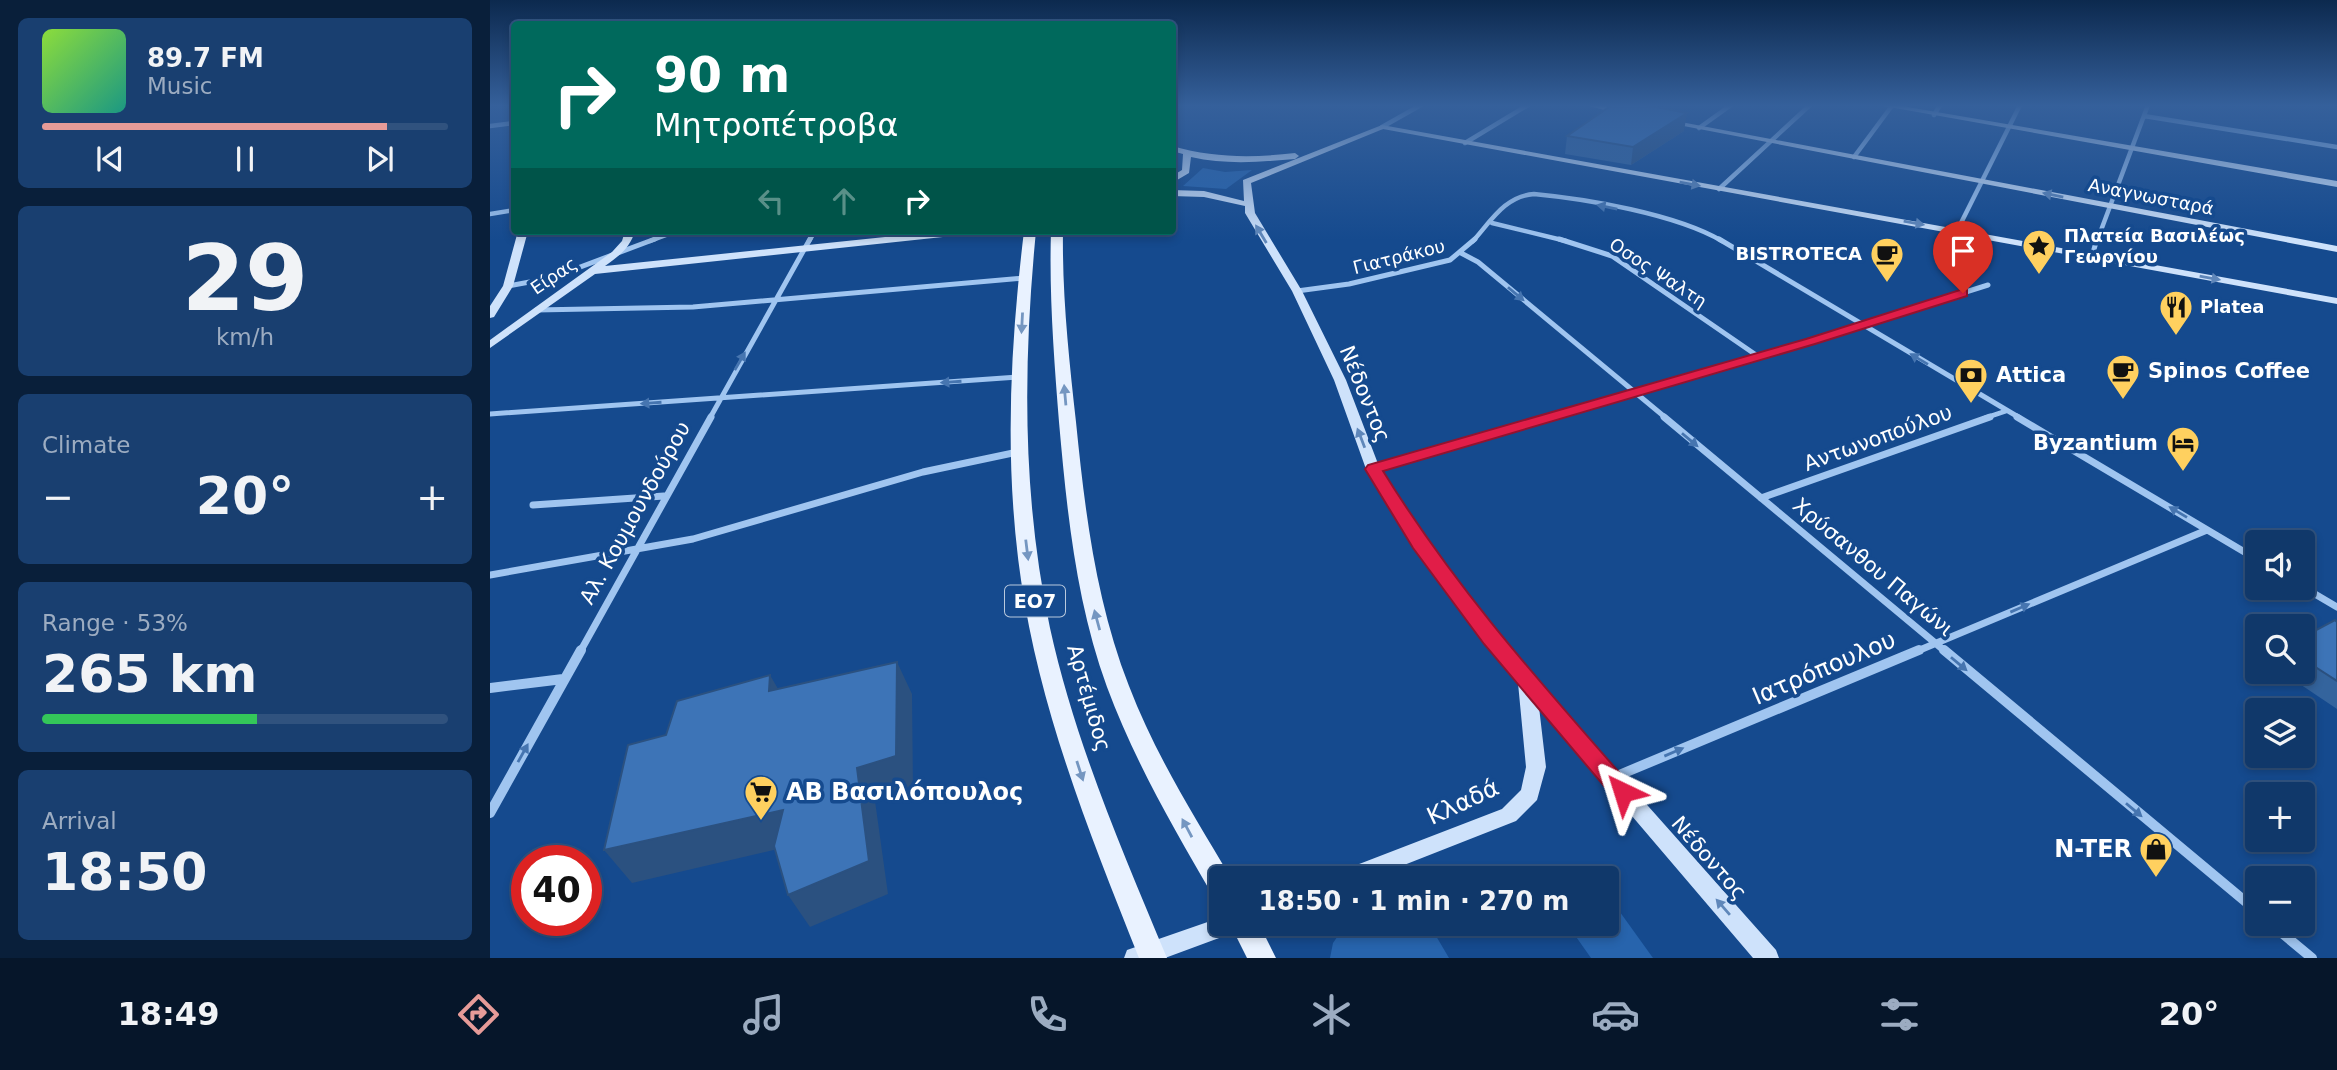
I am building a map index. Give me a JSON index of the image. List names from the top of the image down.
{
  "streets": {
    "main road": ["ΕΟ7", "Αρτέμιδος"],
    "street": [
      "Αναγνωσταρά",
      "Γιατράκου",
      "Οσος Ψαλτη",
      "Είρας",
      "Νέδοντος",
      "Αντωνοπούλου",
      "Αλ. Κουμουνδούρου",
      "Χρύσανθου Παγώνι",
      "Ιατρόπουλου",
      "Κλαδά"
    ]
  },
  "crossings": [
    ["Γιατράκου", "Οσος Ψαλτη"],
    ["Γιατράκου", "Νέδοντος"],
    ["Γιατράκου", "Χρύσανθου Παγώνι"],
    ["Νέδοντος", "Ιατρόπουλου"],
    ["Νέδοντος", "Κλαδά"],
    ["Αντωνοπούλου", "Χρύσανθου Παγώνι"],
    ["Χρύσανθου Παγώνι", "Ιατρόπουλου"]
  ],
  "one_way": [
    "Νέδοντος",
    "Αλ. Κουμουνδούρου",
    "Χρύσανθου Παγώνι",
    "Ιατρόπουλου"
  ],
  "places": {
    "place": ["Πλατεία Βασιλέως Γεωργίου"],
    "cafe": ["BISTROTECA", "Spinos Coffee"],
    "restaurant": ["Platea"],
    "bank": ["Attica"],
    "hotel": ["Byzantium"],
    "supermarket": ["ΑΒ Βασιλόπουλος"],
    "shop": ["N-TER"]
  },
  "page": {
    "turn": ["90 m", "Μητροπέτροβα"],
    "song": ["89.7 FM", "Music"],
    "tile": [
      ["29", "km/h"],
      "Climate",
      ["Range · 53%", "265 km"],
      ["Arrival", "18:50"]
    ],
    "heat": ["−", "20°", "+"],
    "map_buttons": ["+", "−"],
    "limit": "40",
    "trip": "18:50 · 1 min · 270 m",
    "tabs": ["18:49", "20°"]
  }
}
